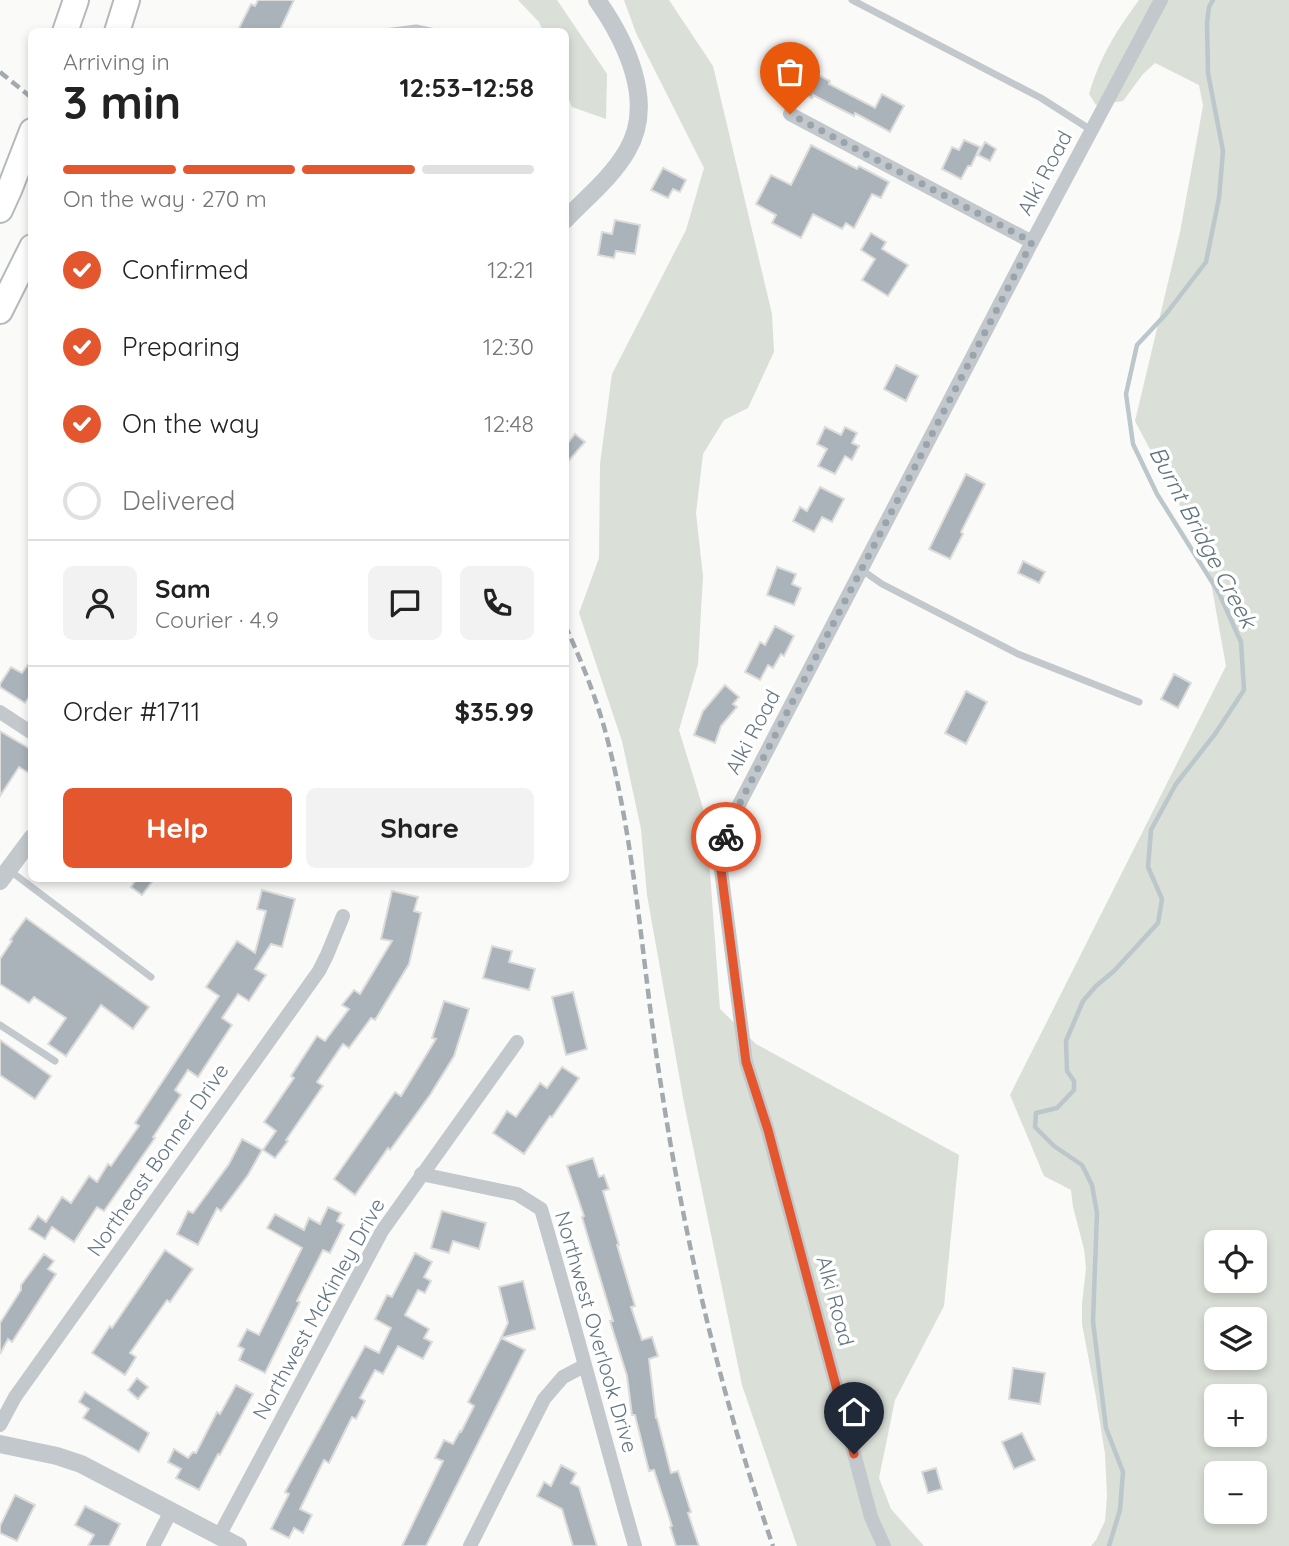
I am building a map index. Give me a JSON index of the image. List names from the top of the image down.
{
  "streets": {
    "street": [
      "Alki Road",
      "Northeast Bonner Drive",
      "Northwest McKinley Drive",
      "Northwest Overlook Drive"
    ]
  },
  "crossings": [
    ["Northwest McKinley Drive", "Northwest Overlook Drive"]
  ],
  "water": ["Burnt Bridge Creek"],
  "page": {
    "heading": ["3 min", "Arriving in", "12:53–12:58"],
    "panel": [
      "Sam",
      "Courier · 4.9",
      "Order #1711",
      "$35.99"
    ],
    "bar": "On the way · 270 m",
    "list": [
      ["Confirmed", "12:21"],
      ["Preparing", "12:30"],
      ["On the way", "12:48"],
      "Delivered"
    ],
    "buttons": ["Help", "Share"],
    "map_buttons": ["+", "−"]
  }
}
